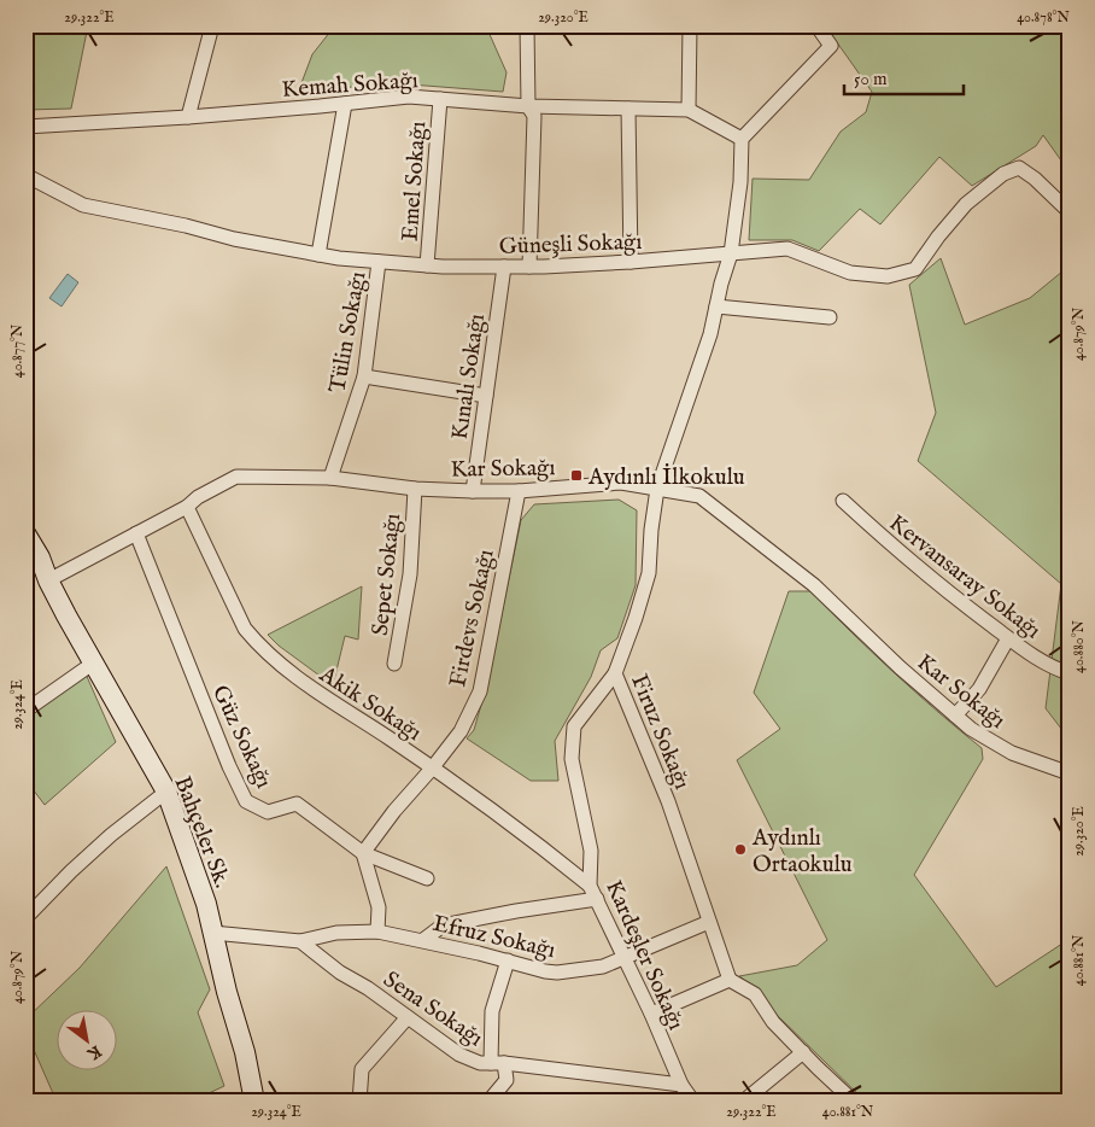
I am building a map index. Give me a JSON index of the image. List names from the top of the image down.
{
  "streets": {
    "street": [
      "Kemah Sokağı",
      "Emel Sokağı",
      "Güneşli Sokağı",
      "Tülin Sokağı",
      "Kınalı Sokağı",
      "Kar Sokağı",
      "Sepet Sokağı",
      "Kervansaray Sokağı",
      "Firdevs Sokağı",
      "Akik Sokağı",
      "Firuz Sokağı",
      "Güz Sokağı",
      "Bahçeler Sk.",
      "Efruz Sokağı",
      "Kardeşler Sokağı",
      "Sena Sokağı"
    ]
  },
  "crossings": [
    ["Kemah Sokağı", "Emel Sokağı"],
    ["Kemah Sokağı", "Firuz Sokağı"],
    ["Emel Sokağı", "Güneşli Sokağı"],
    ["Güneşli Sokağı", "Tülin Sokağı"],
    ["Güneşli Sokağı", "Kınalı Sokağı"],
    ["Güneşli Sokağı", "Firuz Sokağı"],
    ["Tülin Sokağı", "Kar Sokağı"],
    ["Kınalı Sokağı", "Kar Sokağı"],
    ["Kar Sokağı", "Sepet Sokağı"],
    ["Kar Sokağı", "Firdevs Sokağı"],
    ["Kar Sokağı", "Akik Sokağı"],
    ["Kar Sokağı", "Firuz Sokağı"],
    ["Kar Sokağı", "Güz Sokağı"],
    ["Kar Sokağı", "Bahçeler Sk."],
    ["Firdevs Sokağı", "Akik Sokağı"],
    ["Firdevs Sokağı", "Güz Sokağı"],
    ["Akik Sokağı", "Kardeşler Sokağı"],
    ["Firuz Sokağı", "Efruz Sokağı"],
    ["Firuz Sokağı", "Kardeşler Sokağı"],
    ["Efruz Sokağı", "Kardeşler Sokağı"],
    ["Efruz Sokağı", "Sena Sokağı"],
    ["Kardeşler Sokağı", "Sena Sokağı"]
  ],
  "places": {
    "transit": ["Aydınlı İlkokulu"],
    "other": ["Aydınlı Ortaokulu"]
  },
  "scale_bar": "50 m",
  "north": "bottom right",
  "coordinates": [
    "29.322°E",
    "29.320°E",
    "40.878°N",
    "40.879°N",
    "40.877°N",
    "40.880°N",
    "29.324°E",
    "40.881°N"
  ]
}
